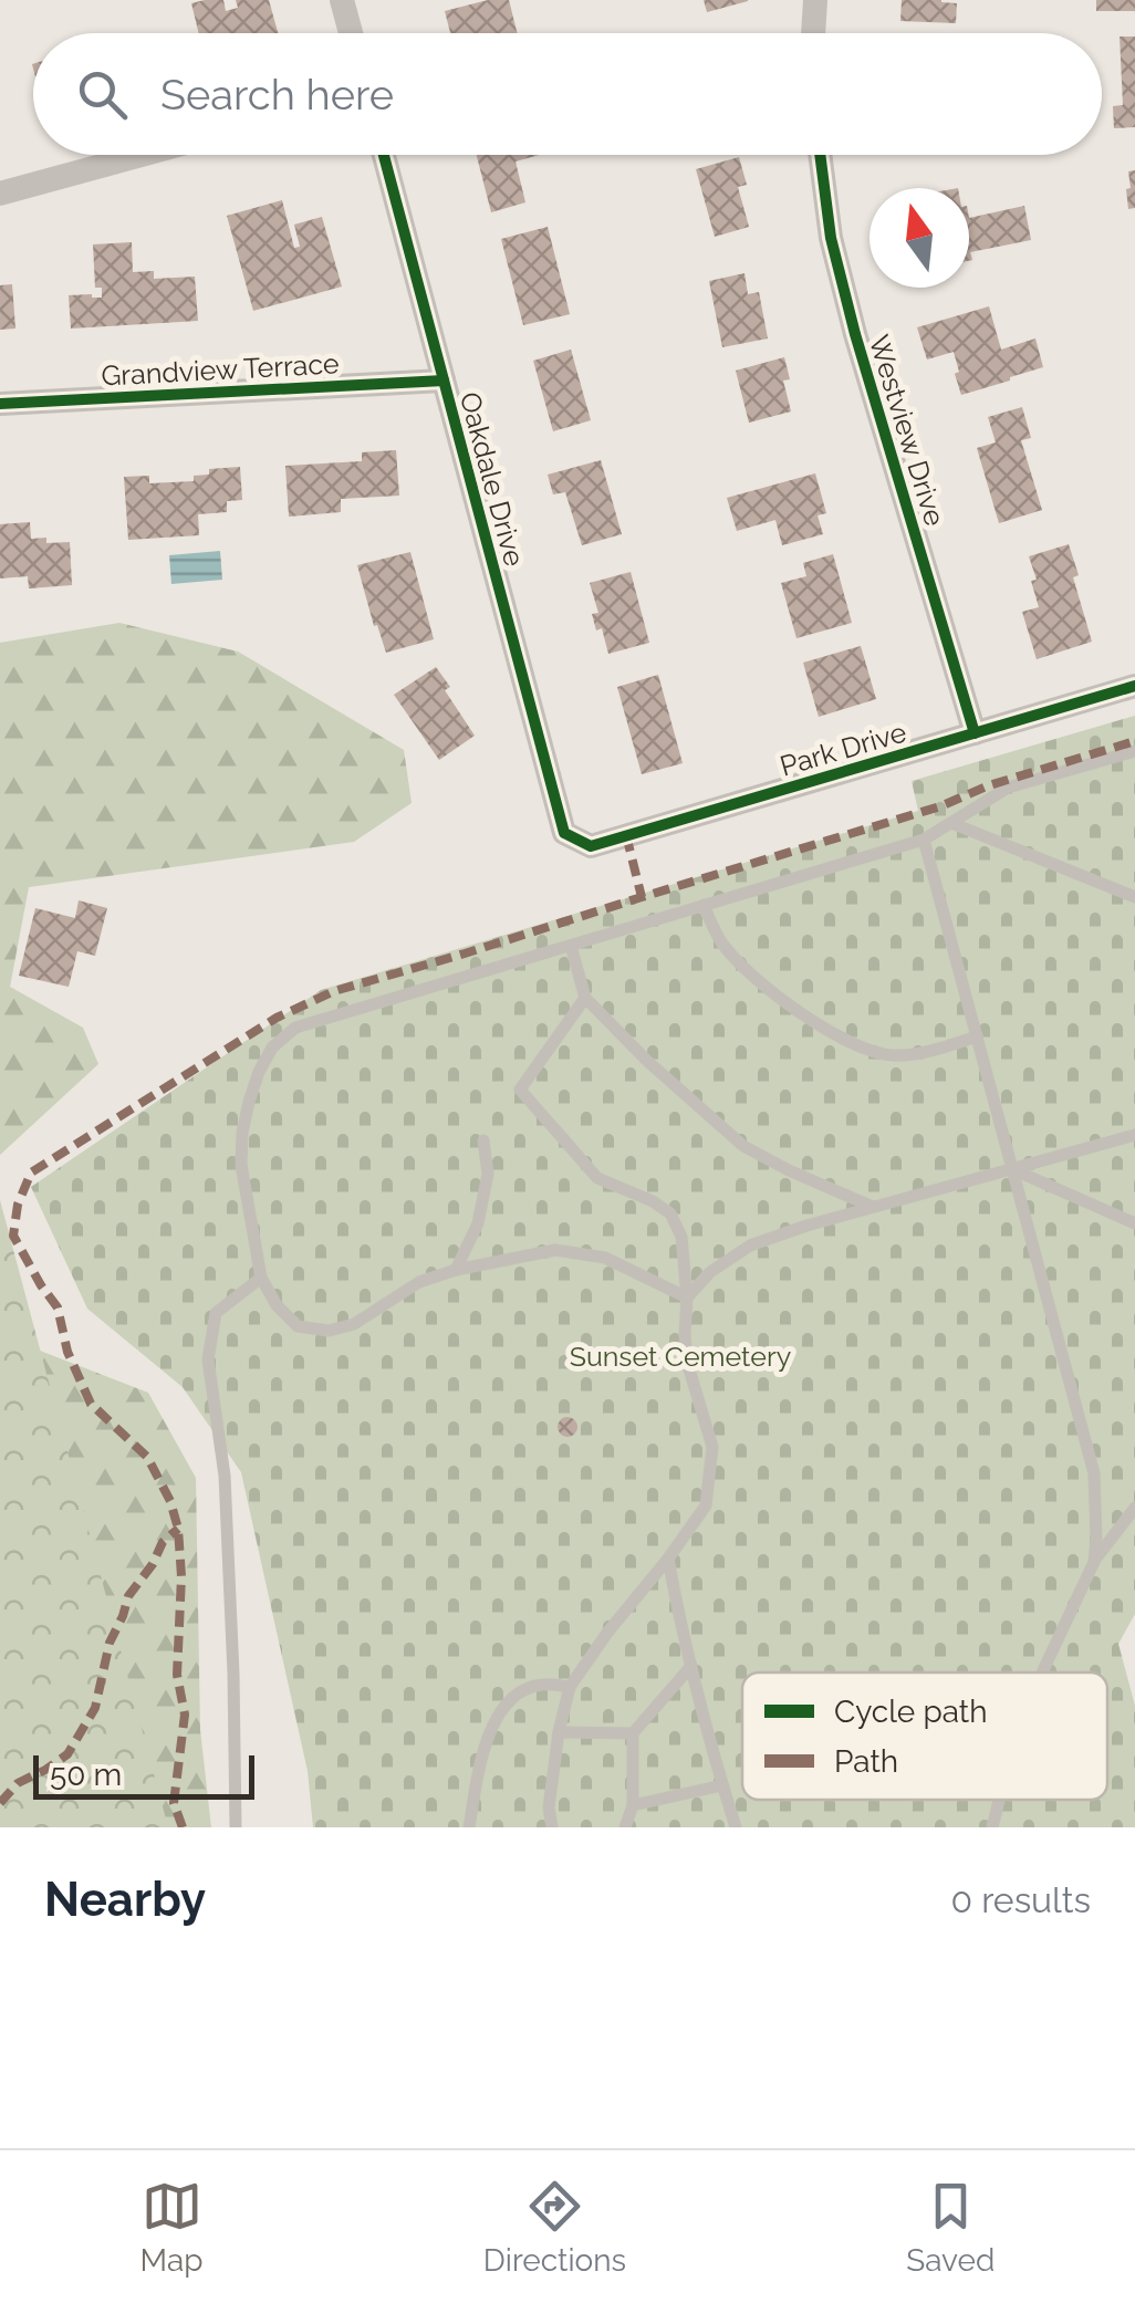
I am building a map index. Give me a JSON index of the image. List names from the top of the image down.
{
  "streets": {
    "street": [
      "Grandview Terrace",
      "Westview Drive",
      "Oakdale Drive",
      "Park Drive"
    ]
  },
  "crossings": [
    ["Grandview Terrace", "Oakdale Drive"],
    ["Westview Drive", "Park Drive"],
    ["Oakdale Drive", "Park Drive"]
  ],
  "parks": ["Sunset Cemetery"],
  "legend": ["Cycle path", "Path"],
  "scale_bar": "50 m",
  "north": "top",
  "page": {
    "search": "Search here",
    "scale": "50 m",
    "heading": ["Nearby", "0 results"],
    "nav": ["Map", "Directions", "Saved"]
  }
}
